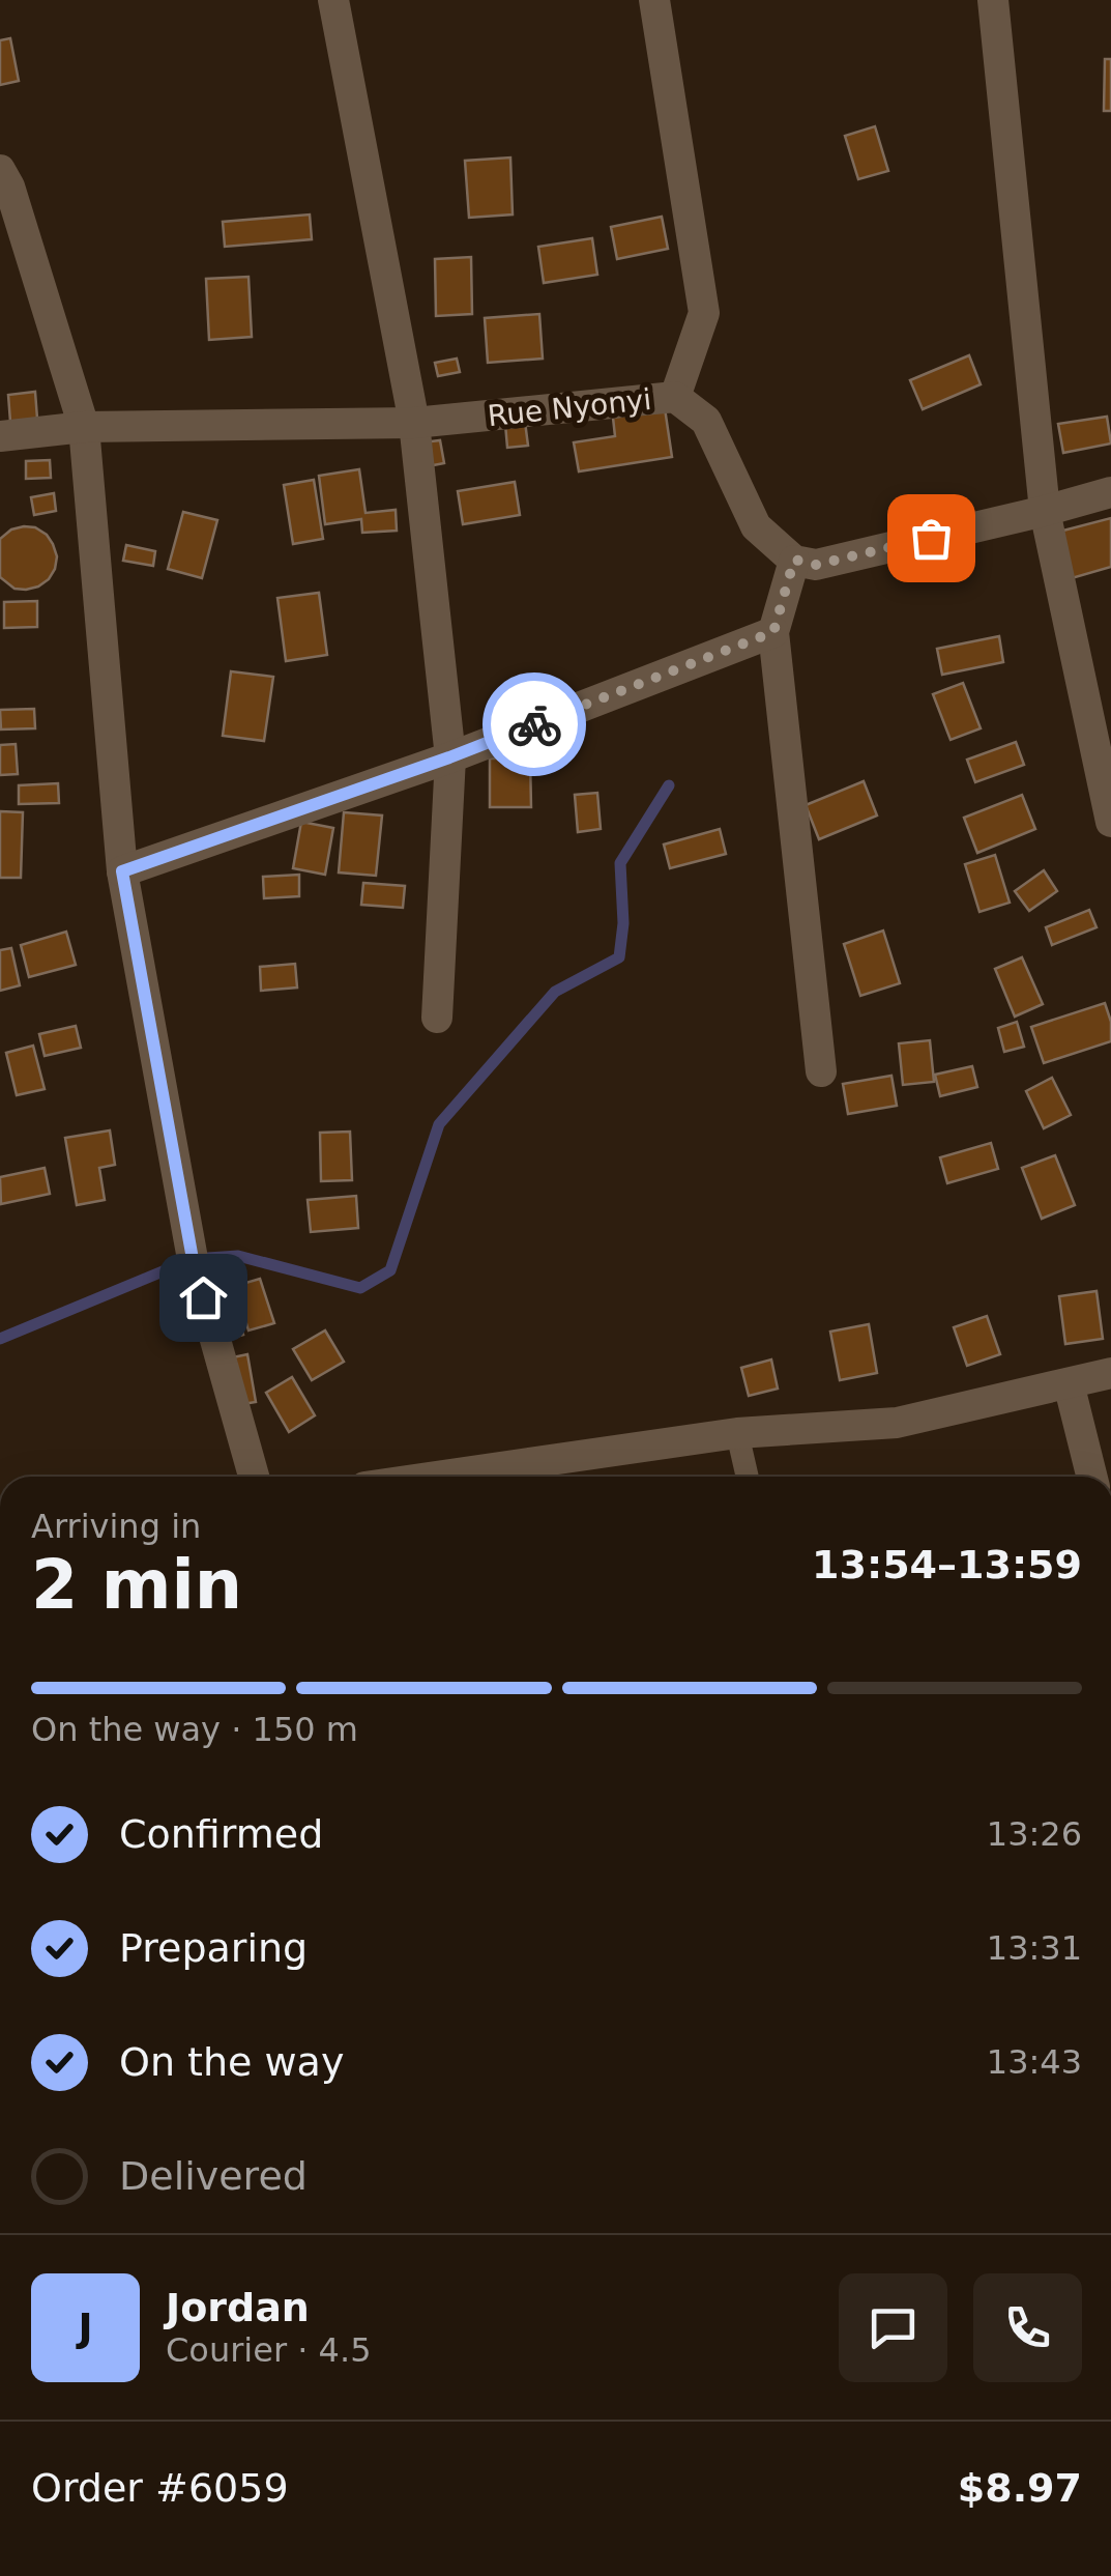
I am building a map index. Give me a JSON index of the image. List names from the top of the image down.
{
  "streets": {
    "street": ["Rue Nyonyi"]
  },
  "page": {
    "heading": ["2 min", "Arriving in", "13:54–13:59"],
    "panel": [
      "Jordan",
      "Courier · 4.5",
      "Order #6059",
      "$8.97"
    ],
    "bar": "On the way · 150 m",
    "list": [
      ["Confirmed", "13:26"],
      ["Preparing", "13:31"],
      ["On the way", "13:43"],
      "Delivered"
    ],
    "round": "J"
  }
}
